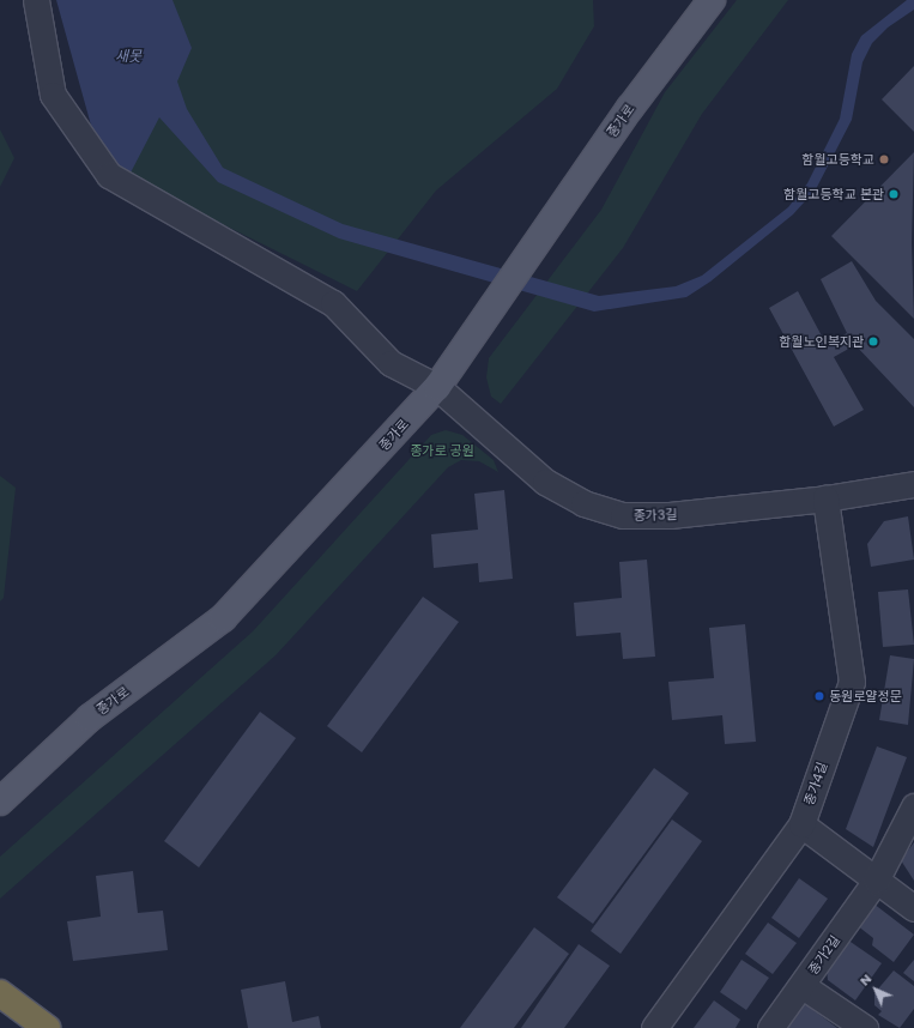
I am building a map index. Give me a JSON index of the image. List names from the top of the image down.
{
  "streets": {
    "main road": ["종가로"],
    "street": ["종가3길", "종가4길", "종가2길"]
  },
  "crossings": [
    ["종가로", "종가3길"],
    ["종가3길", "종가4길"]
  ],
  "water": ["새못"],
  "parks": ["종가로 공원"],
  "places": [
    "함월고등학교",
    "함월고등학교 본관",
    "함월노인복지관",
    "동원로얄정문"
  ],
  "north": "top left"
}
